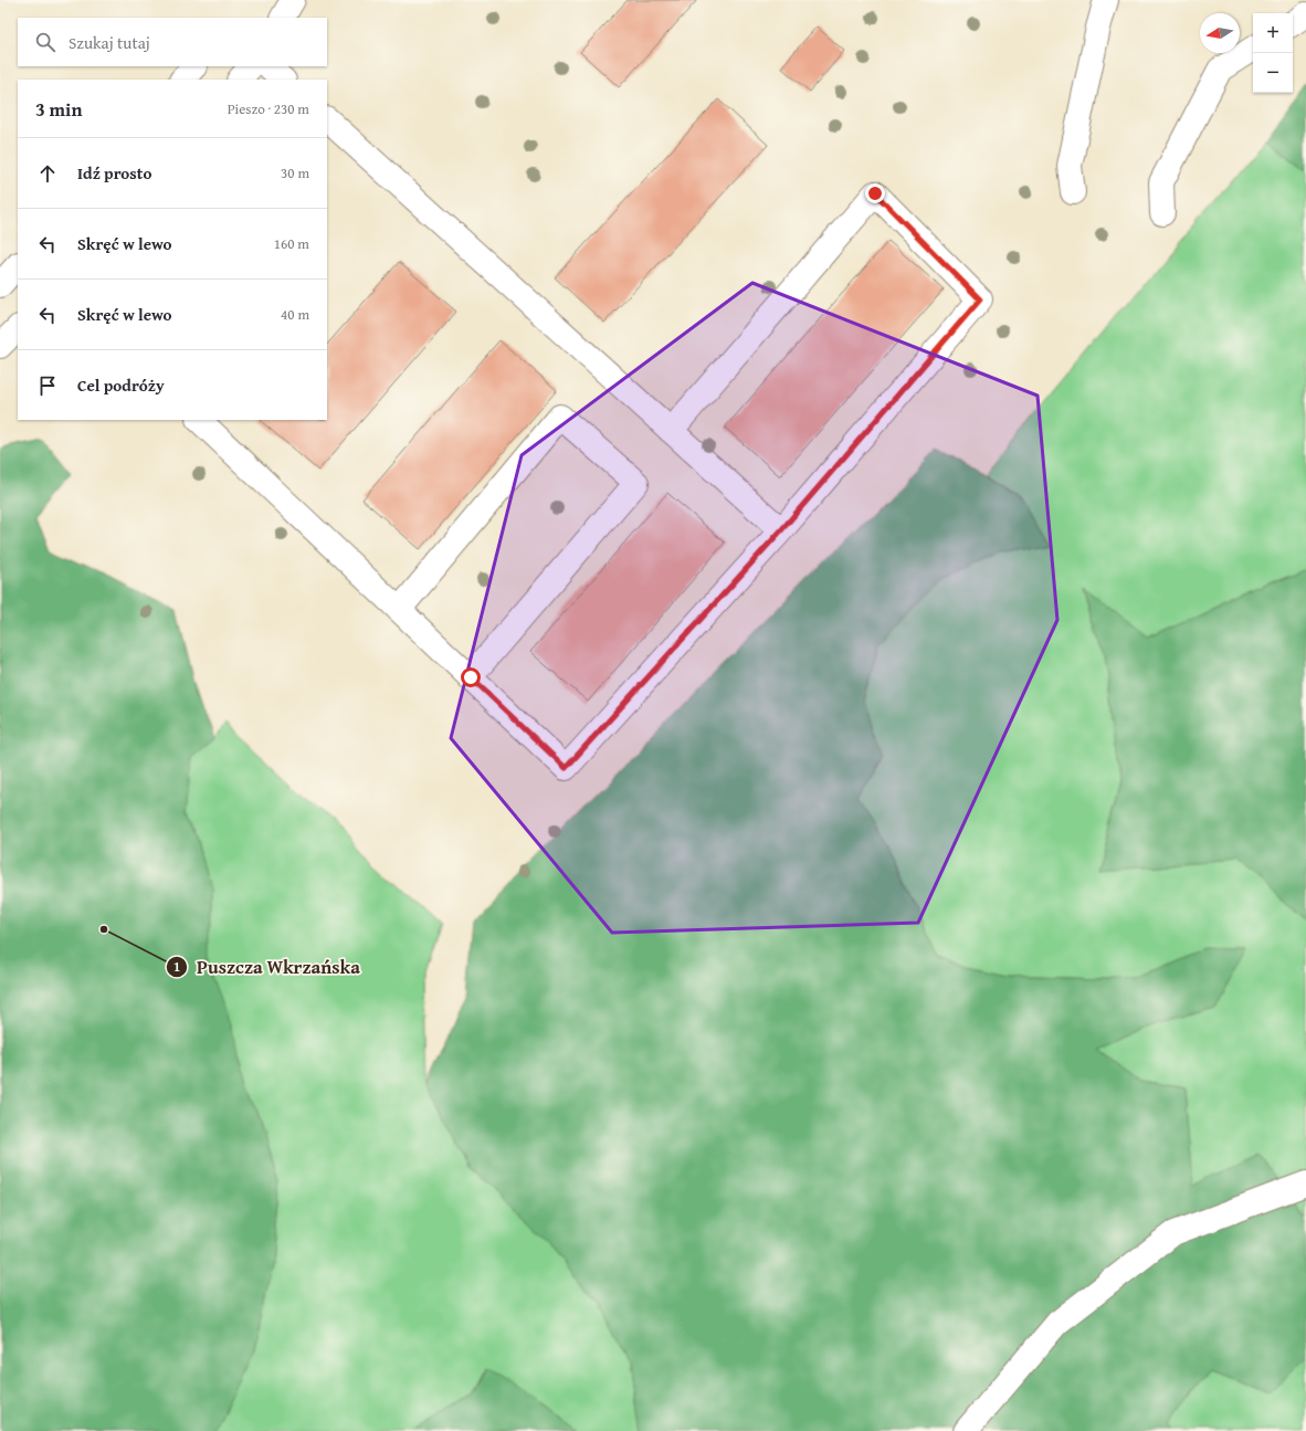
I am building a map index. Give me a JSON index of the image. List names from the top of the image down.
{
  "places": ["Puszcza Wkrzańska"],
  "north": "left",
  "page": {
    "map_buttons": ["+", "−"],
    "search": "Szukaj tutaj",
    "heading": ["3 min", "Pieszo · 230 m"],
    "list": [
      ["Idź prosto", "30 m"],
      ["Skręć w lewo", "160 m"],
      ["Skręć w lewo", "40 m"],
      "Cel podróży"
    ]
  }
}
